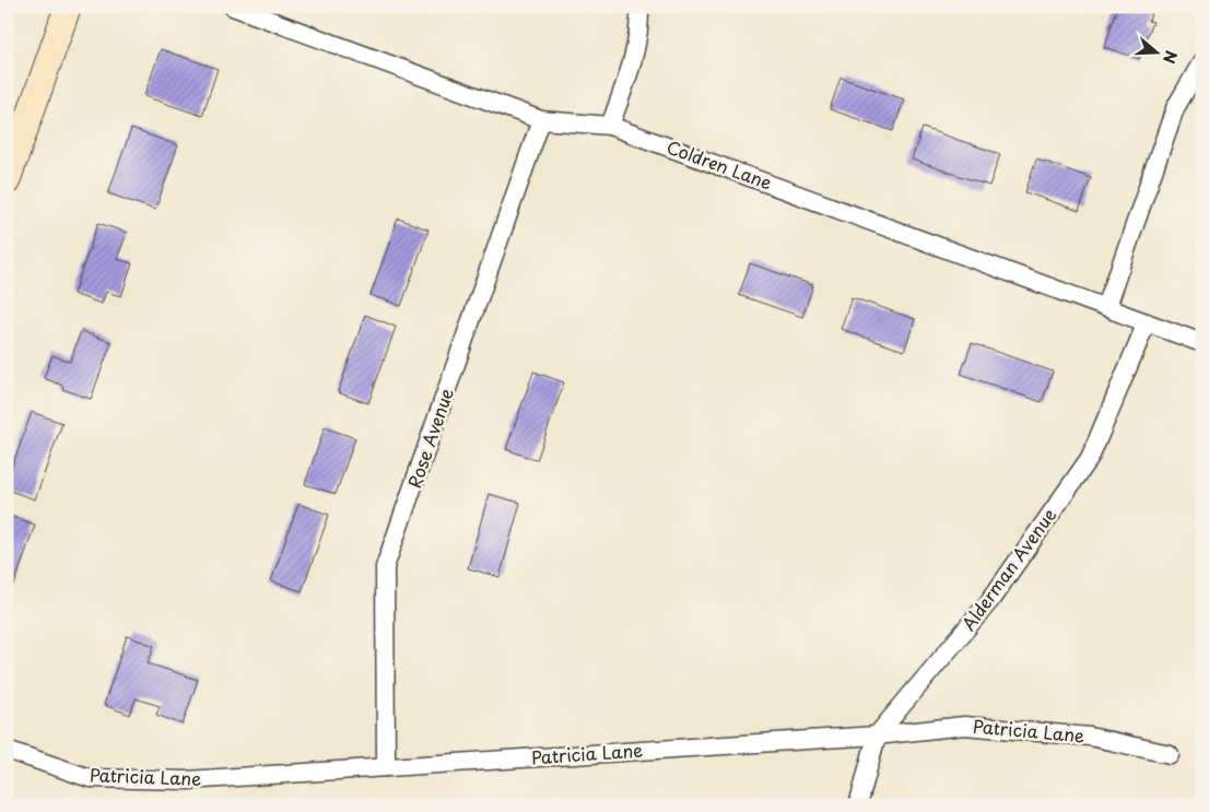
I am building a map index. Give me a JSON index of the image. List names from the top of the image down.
{
  "streets": {
    "street": [
      "Coldren Lane",
      "Rose Avenue",
      "Alderman Avenue",
      "Patricia Lane"
    ]
  },
  "crossings": [
    ["Coldren Lane", "Rose Avenue"],
    ["Coldren Lane", "Alderman Avenue"],
    ["Rose Avenue", "Patricia Lane"],
    ["Alderman Avenue", "Patricia Lane"]
  ],
  "north": "right"
}
